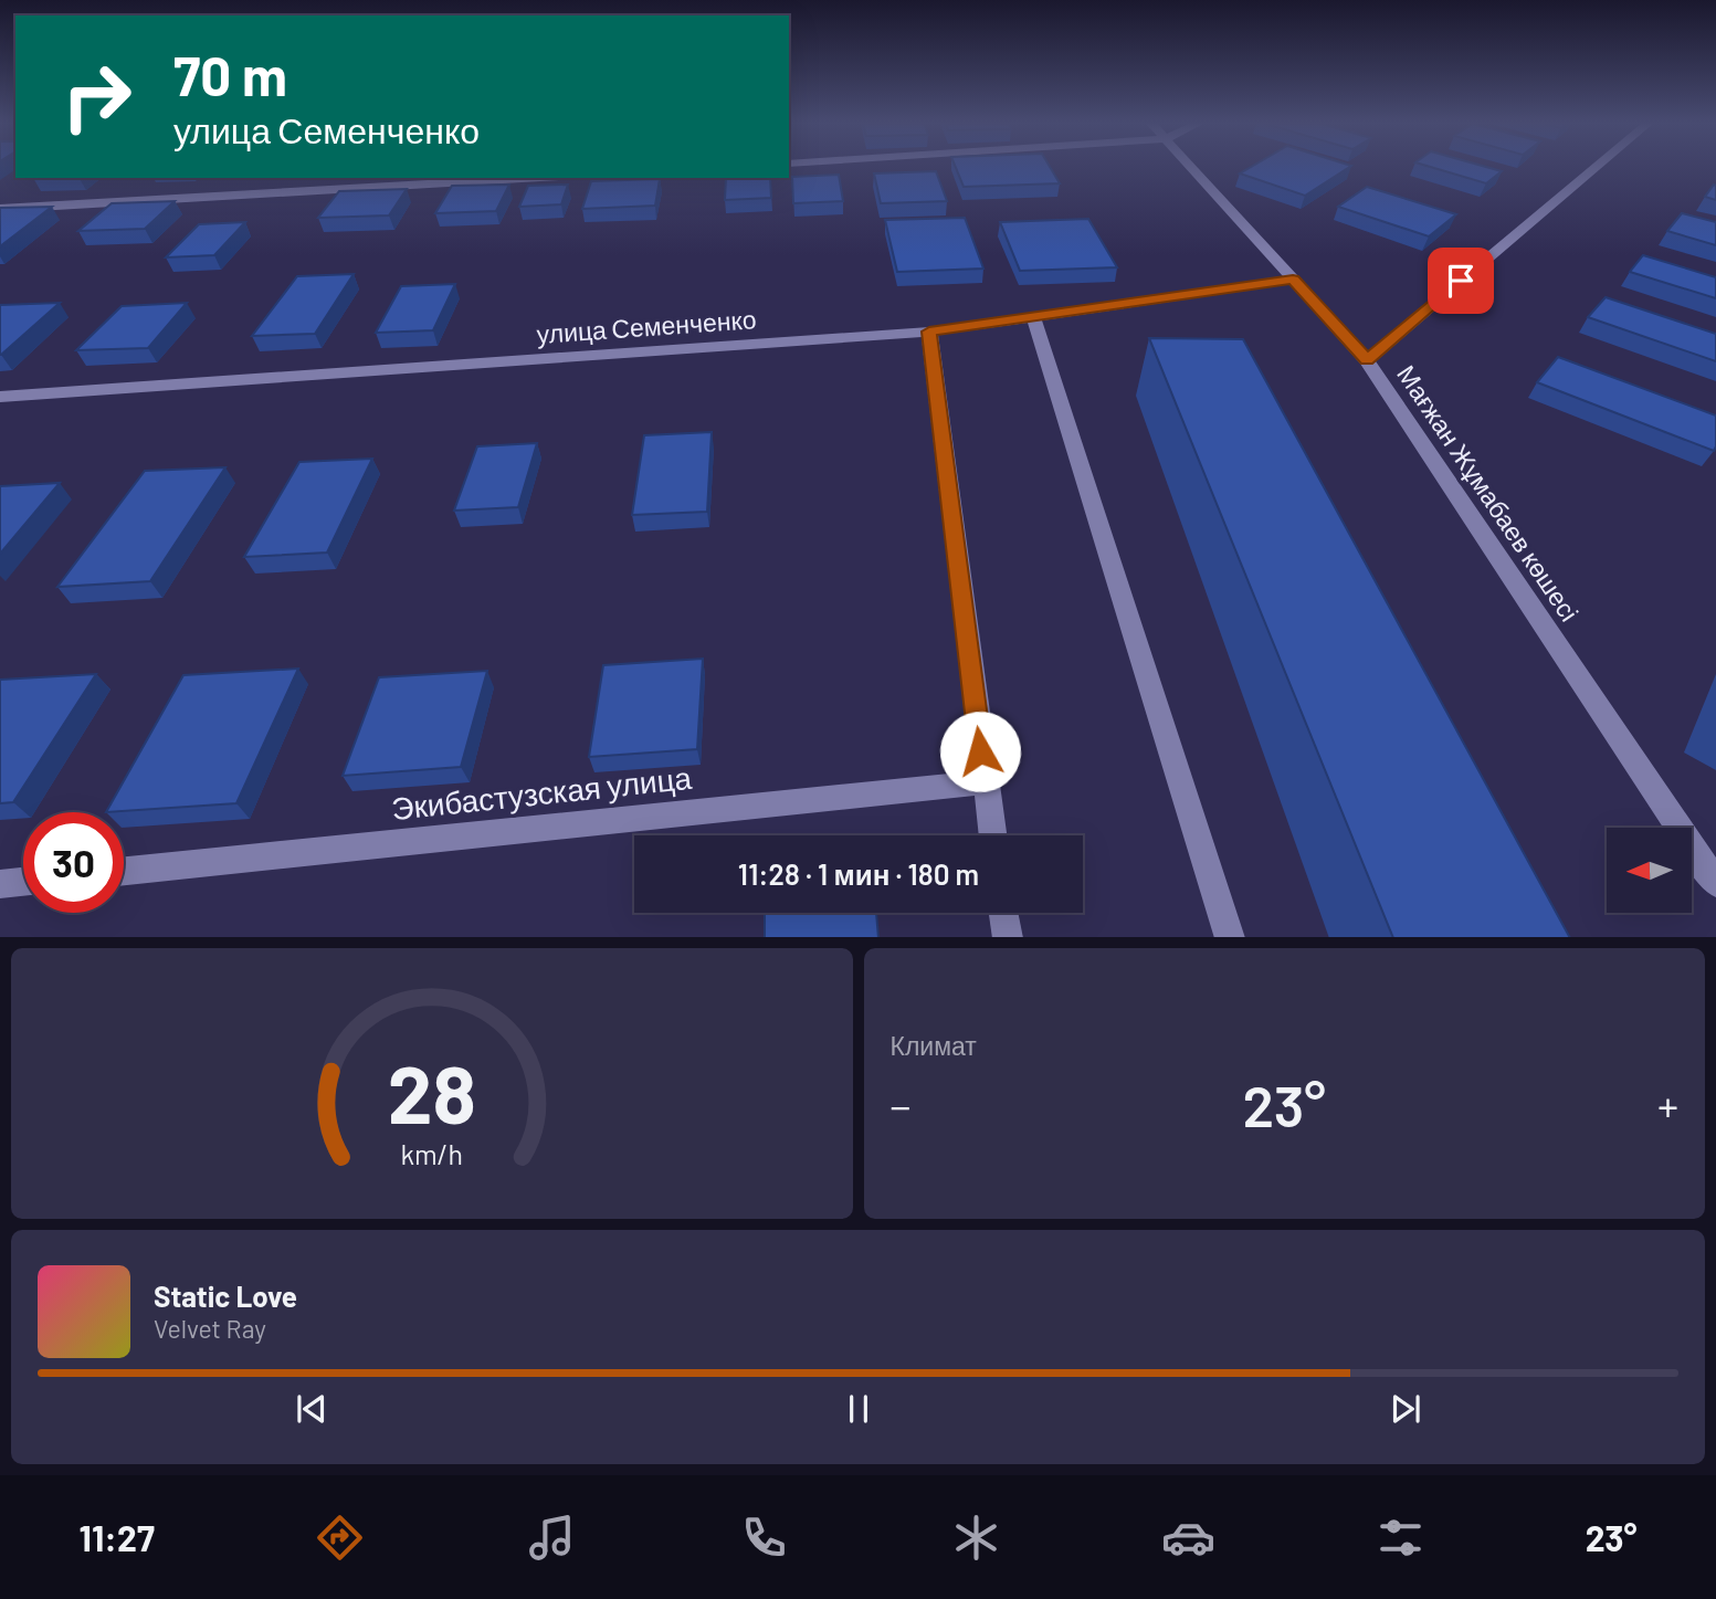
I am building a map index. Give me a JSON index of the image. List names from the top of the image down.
{
  "streets": {
    "street": ["улица Семенченко", "Мағжан Жұмабаев көшесі", "Экибастузская улица"]
  },
  "crossings": [
    ["улица Семенченко", "Мағжан Жұмабаев көшесі"]
  ],
  "north": "left",
  "page": {
    "turn": ["70 m", "улица Семенченко"],
    "limit": "30",
    "trip": "11:28 · 1 мин · 180 m",
    "tile": "Климат",
    "heat": ["−", "23°", "+"],
    "song": ["Static Love", "Velvet Ray"],
    "tabs": ["11:27", "23°"],
    "gauge": ["28", "km/h"]
  }
}
